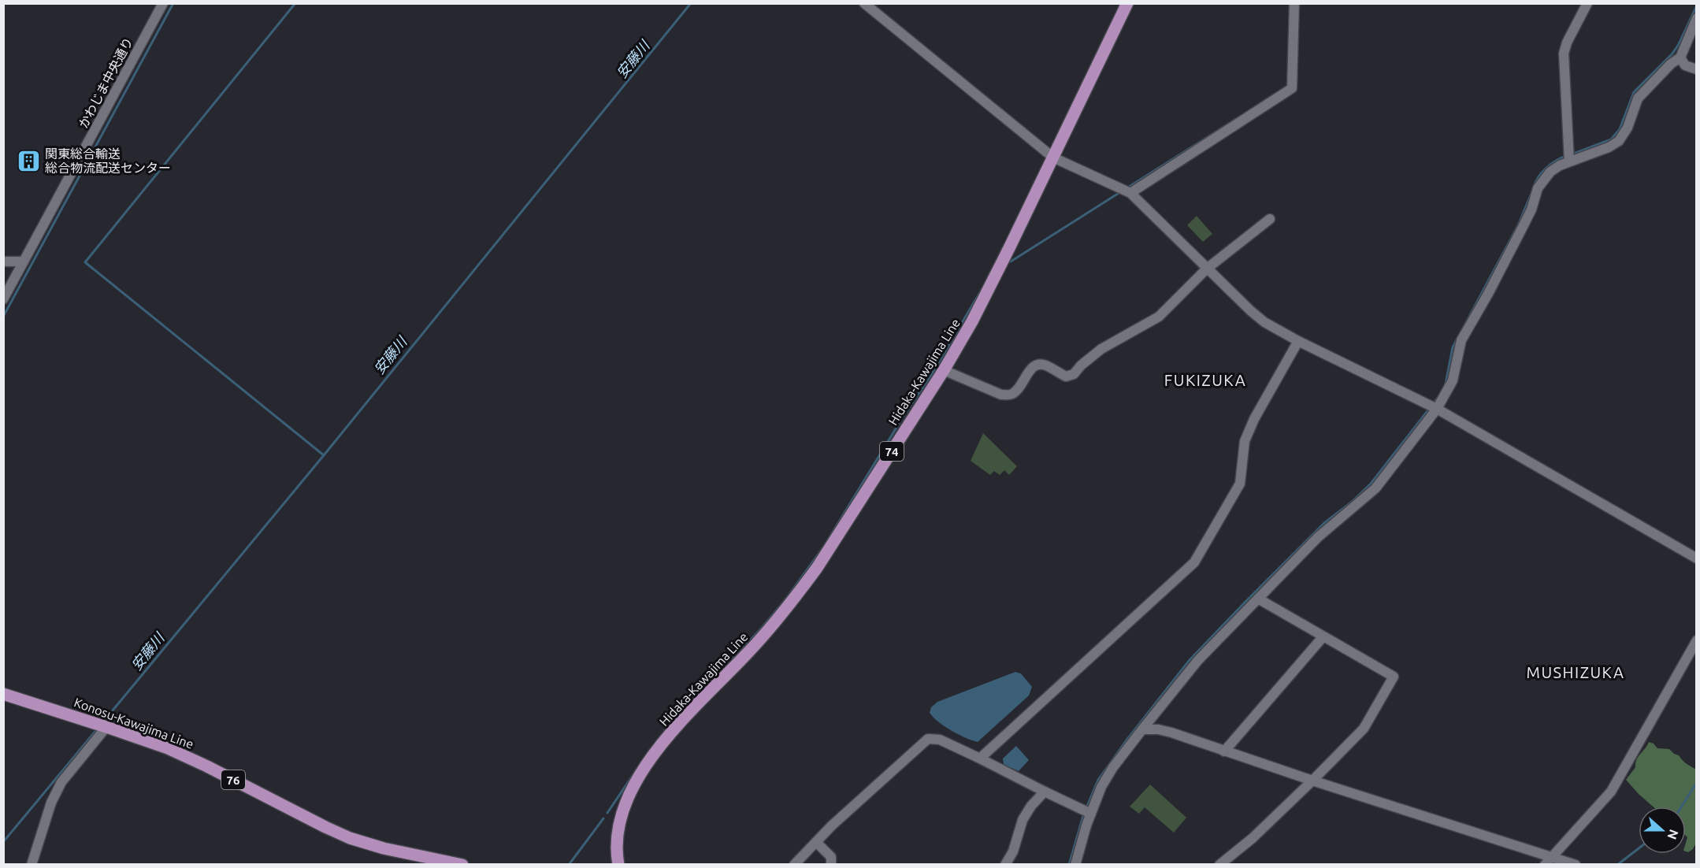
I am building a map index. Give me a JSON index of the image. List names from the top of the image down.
{
  "streets": {
    "main road": [
      "Hidaka-Kawajima Line",
      "74",
      "Konosu-Kawajima Line",
      "76"
    ],
    "street": ["かわじま中央通り"]
  },
  "districts": ["FUKIZUKA", "MUSHIZUKA"],
  "water": ["安藤川"],
  "places": {
    "building": ["関東総合輸送 総合物流配送センター"]
  },
  "north": "right"
}
